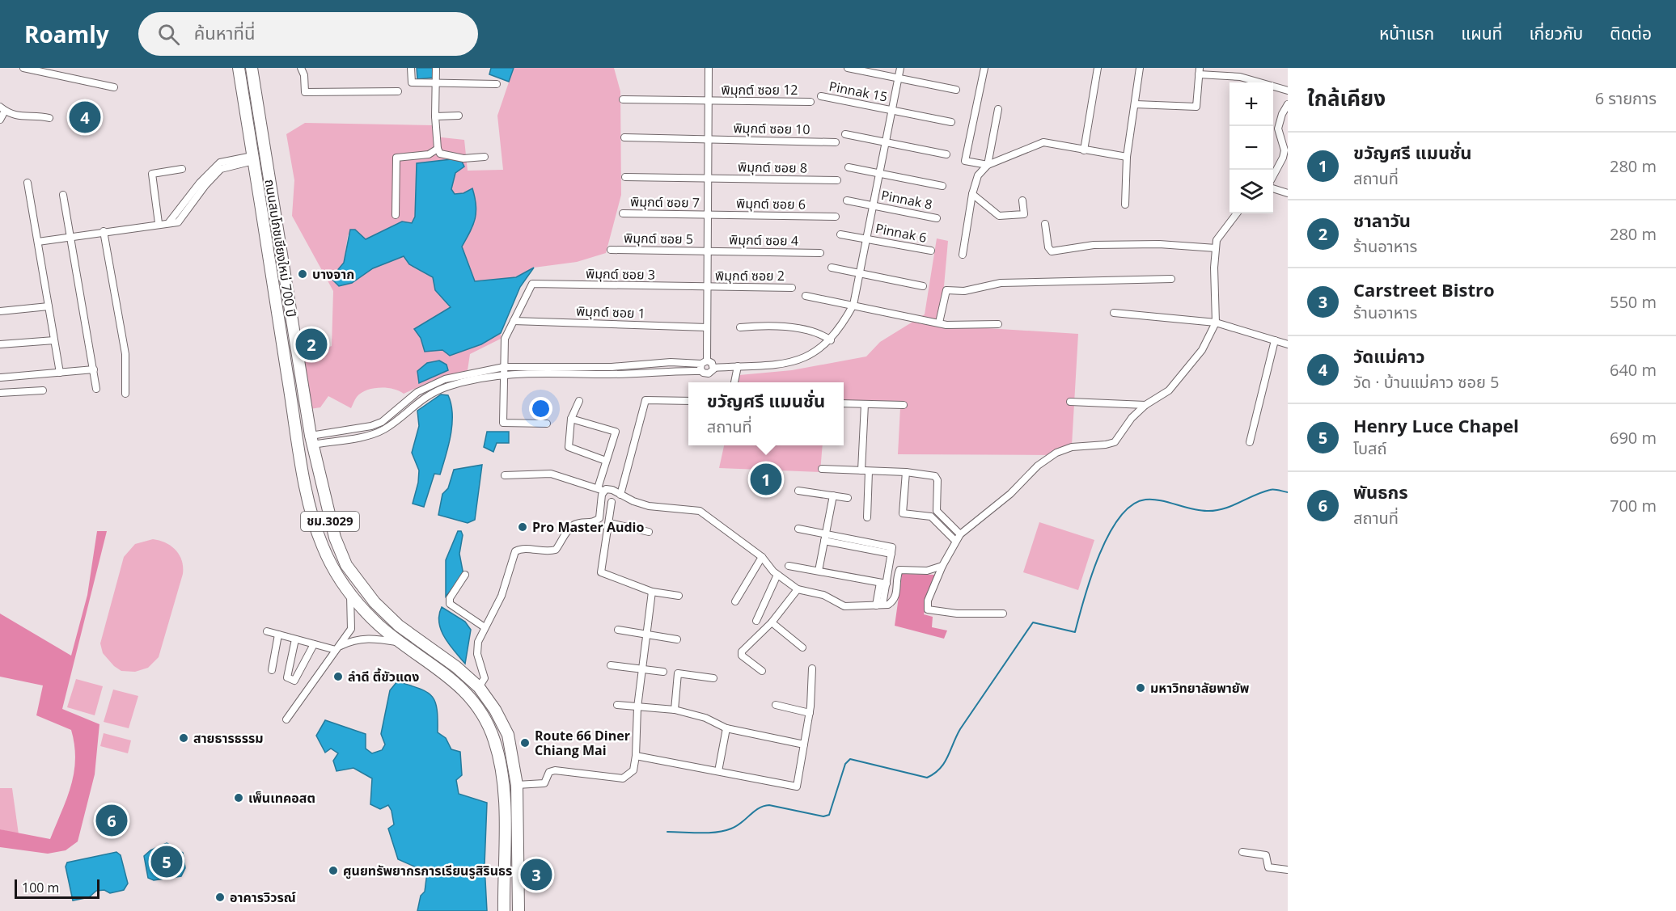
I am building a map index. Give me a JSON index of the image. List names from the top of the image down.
{
  "streets": {
    "main road": ["ถนนสมโภชเชียงใหม่ 700 ปี", "ชม.3029"],
    "street": [
      "พิมุกต์ ซอย 12",
      "Pinnak 15",
      "พิมุกต์ ซอย 10",
      "พิมุกต์ ซอย 8",
      "Pinnak 8",
      "พิมุกต์ ซอย 7",
      "พิมุกต์ ซอย 6",
      "Pinnak 6",
      "พิมุกต์ ซอย 5",
      "พิมุกต์ ซอย 4",
      "พิมุกต์ ซอย 3",
      "พิมุกต์ ซอย 2",
      "พิมุกต์ ซอย 1"
    ]
  },
  "crossings": [
    ["พิมุกต์ ซอย 7", "พิมุกต์ ซอย 6"],
    ["พิมุกต์ ซอย 5", "พิมุกต์ ซอย 4"],
    ["พิมุกต์ ซอย 3", "พิมุกต์ ซอย 2"],
    ["พิมุกต์ ซอย 3", "พิมุกต์ ซอย 1"]
  ],
  "places": [
    "บางจาก",
    "Pro Master Audio",
    "ลำดี ตี้ขัวแดง",
    "มหาวิทยาลัยพายัพ",
    "สายธารธรรม",
    "Route 66 Diner Chiang Mai",
    "เพ็นเทคอสต",
    "ศูนยทรัพยากรการเรียนรูสิรินธร",
    "อาคารวิวรณ์"
  ],
  "scale_bar": "100 m",
  "page": {
    "header": "Roamly",
    "search": "ค้นหาที่นี่",
    "nav": [
      "หน้าแรก",
      "แผนที่",
      "เกี่ยวกับ",
      "ติดต่อ"
    ],
    "heading": ["ใกล้เคียง", "6 รายการ"],
    "map_buttons": ["+", "−"],
    "pins": [
      "4",
      "2",
      "1",
      "6",
      "5",
      "3"
    ],
    "list": [
      {
        "mark": "1",
        "name": "ขวัญศรี แมนชั่น",
        "note": "สถานที่",
        "value": "280 m"
      },
      {
        "mark": "2",
        "name": "ชาลาวัน",
        "note": "ร้านอาหาร",
        "value": "280 m"
      },
      {
        "mark": "3",
        "name": "Carstreet Bistro",
        "note": "ร้านอาหาร",
        "value": "550 m"
      },
      {
        "mark": "4",
        "name": "วัดแม่คาว",
        "note": "วัด · บ้านแม่คาว ซอย 5",
        "value": "640 m"
      },
      {
        "mark": "5",
        "name": "Henry Luce Chapel",
        "note": "โบสถ์",
        "value": "690 m"
      },
      {
        "mark": "6",
        "name": "พันธกร",
        "note": "สถานที่",
        "value": "700 m"
      }
    ],
    "popup": ["ขวัญศรี แมนชั่น", "สถานที่"],
    "scale": "100 m"
  }
}
